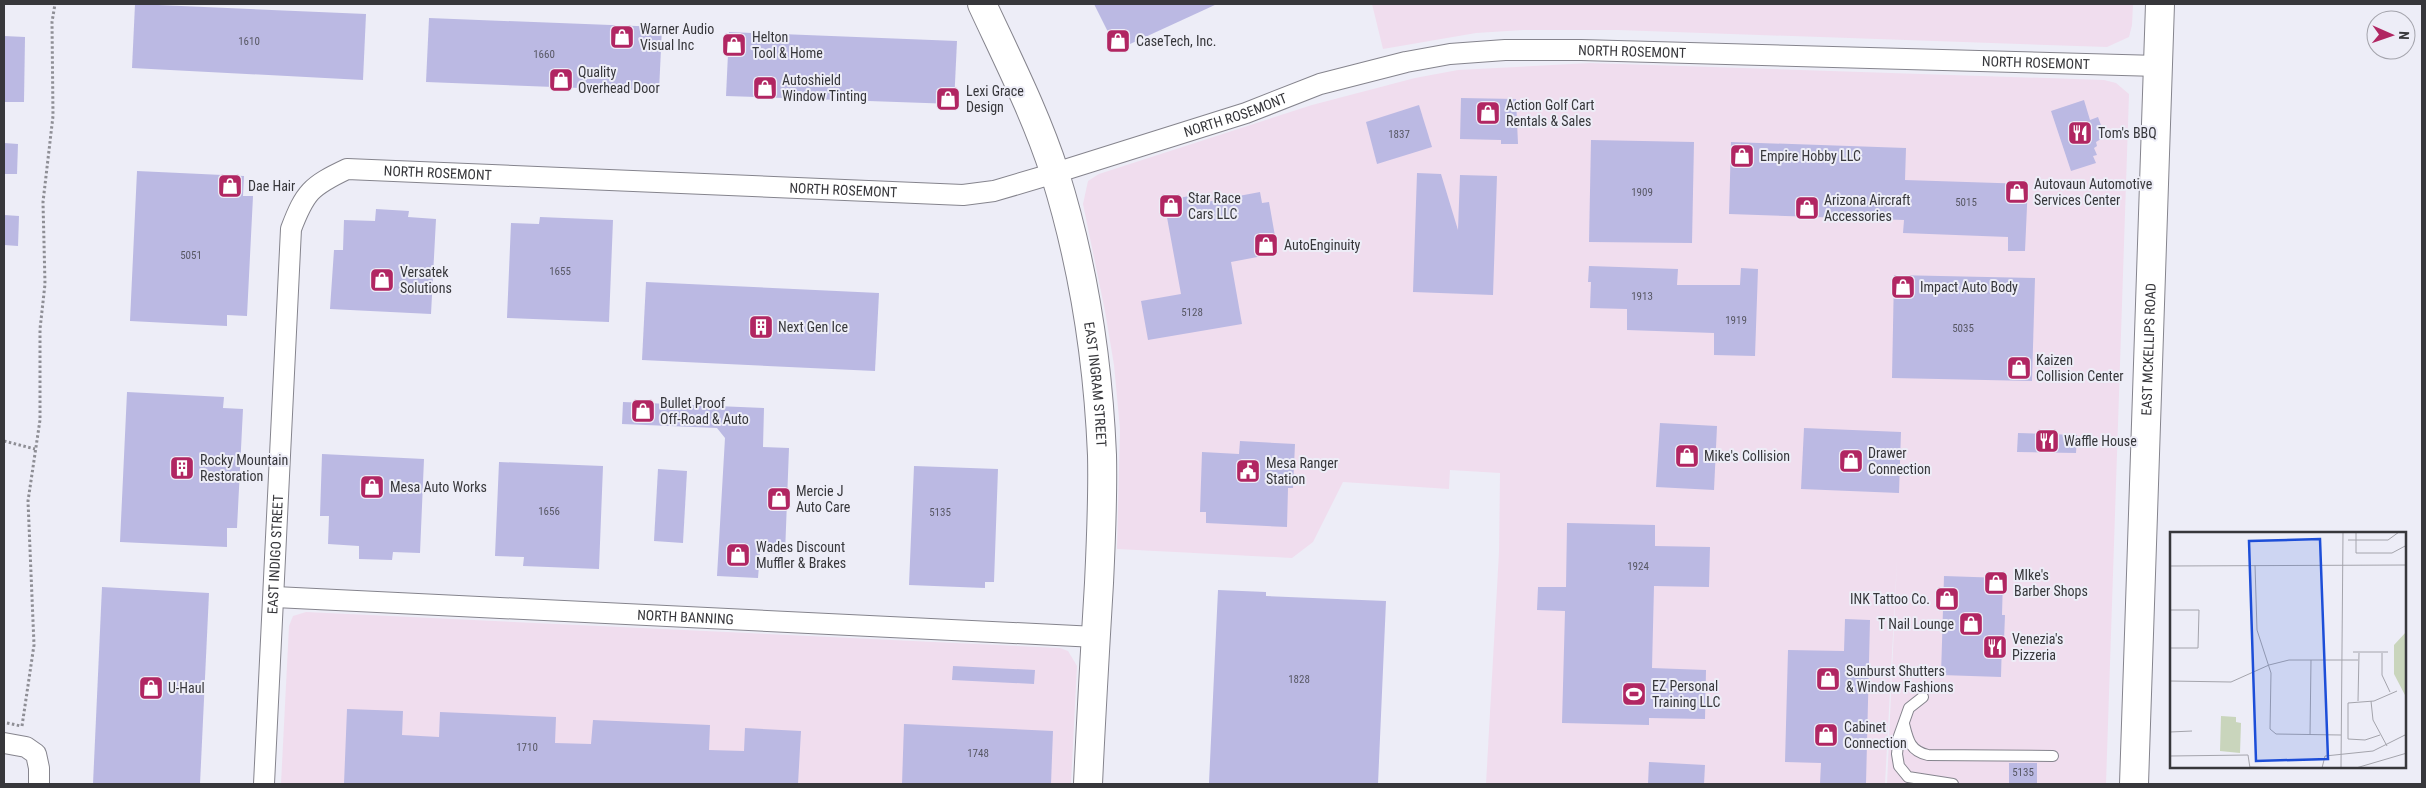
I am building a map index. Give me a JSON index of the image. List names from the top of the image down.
{
  "streets": {
    "street": [
      "NORTH ROSEMONT",
      "EAST MCKELLIPS ROAD",
      "EAST INGRAM STREET",
      "EAST INDIGO STREET",
      "NORTH BANNING"
    ]
  },
  "crossings": [
    ["NORTH ROSEMONT", "EAST MCKELLIPS ROAD"],
    ["NORTH ROSEMONT", "EAST INGRAM STREET"],
    ["NORTH ROSEMONT", "EAST INDIGO STREET"],
    ["EAST INGRAM STREET", "NORTH BANNING"],
    ["EAST INDIGO STREET", "NORTH BANNING"]
  ],
  "places": {
    "shop": [
      "Warner Audio Visual Inc",
      "CaseTech, Inc.",
      "Helton Tool & Home",
      "Quality Overhead Door",
      "Autoshield Window Tinting",
      "Lexi Grace Design",
      "Action Golf Cart Rentals & Sales",
      "Empire Hobby LLC",
      "Dae Hair",
      "Autovaun Automotive Services Center",
      "Star Race Cars LLC",
      "Arizona Aircraft Accessories",
      "AutoEnginuity",
      "Versatek Solutions",
      "Impact Auto Body",
      "Kaizen Collision Center",
      "Bullet Proof Off-Road & Auto",
      "Mike's Collision",
      "Drawer Connection",
      "Mesa Auto Works",
      "Mercie J Auto Care",
      "Wades Discount Muffler & Brakes",
      "MIke's Barber Shops",
      "INK Tattoo Co.",
      "T Nail Lounge",
      "Sunburst Shutters & Window Fashions",
      "U-Haul",
      "Cabinet Connection"
    ],
    "restaurant": ["Tom's BBQ", "Waffle House", "Venezia's Pizzeria"],
    "building": ["Next Gen Ice", "Rocky Mountain Restoration"],
    "public building": ["Mesa Ranger Station"],
    "sports": ["EZ Personal Training LLC"]
  },
  "house_numbers": [
    "1610",
    "1660",
    "1837",
    "1909",
    "5015",
    "5051",
    "1655",
    "1913",
    "5128",
    "1919",
    "5035",
    "1656",
    "5135",
    "1924",
    "1828",
    "1710",
    "1748",
    "5135"
  ],
  "north": "right"
}
